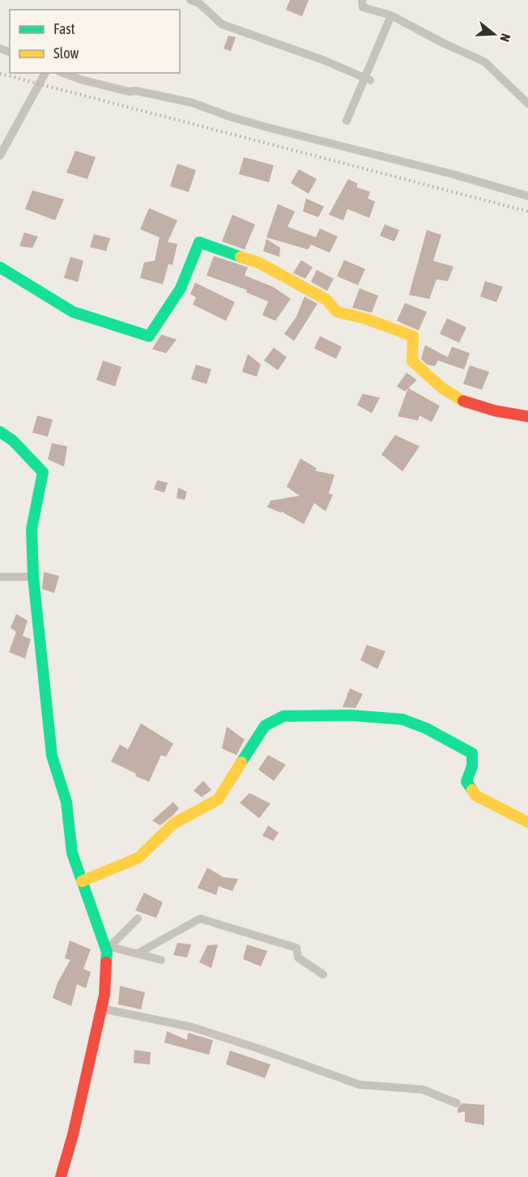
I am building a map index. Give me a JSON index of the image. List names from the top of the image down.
{
  "legend": ["Fast", "Slow"],
  "north": "right"
}
